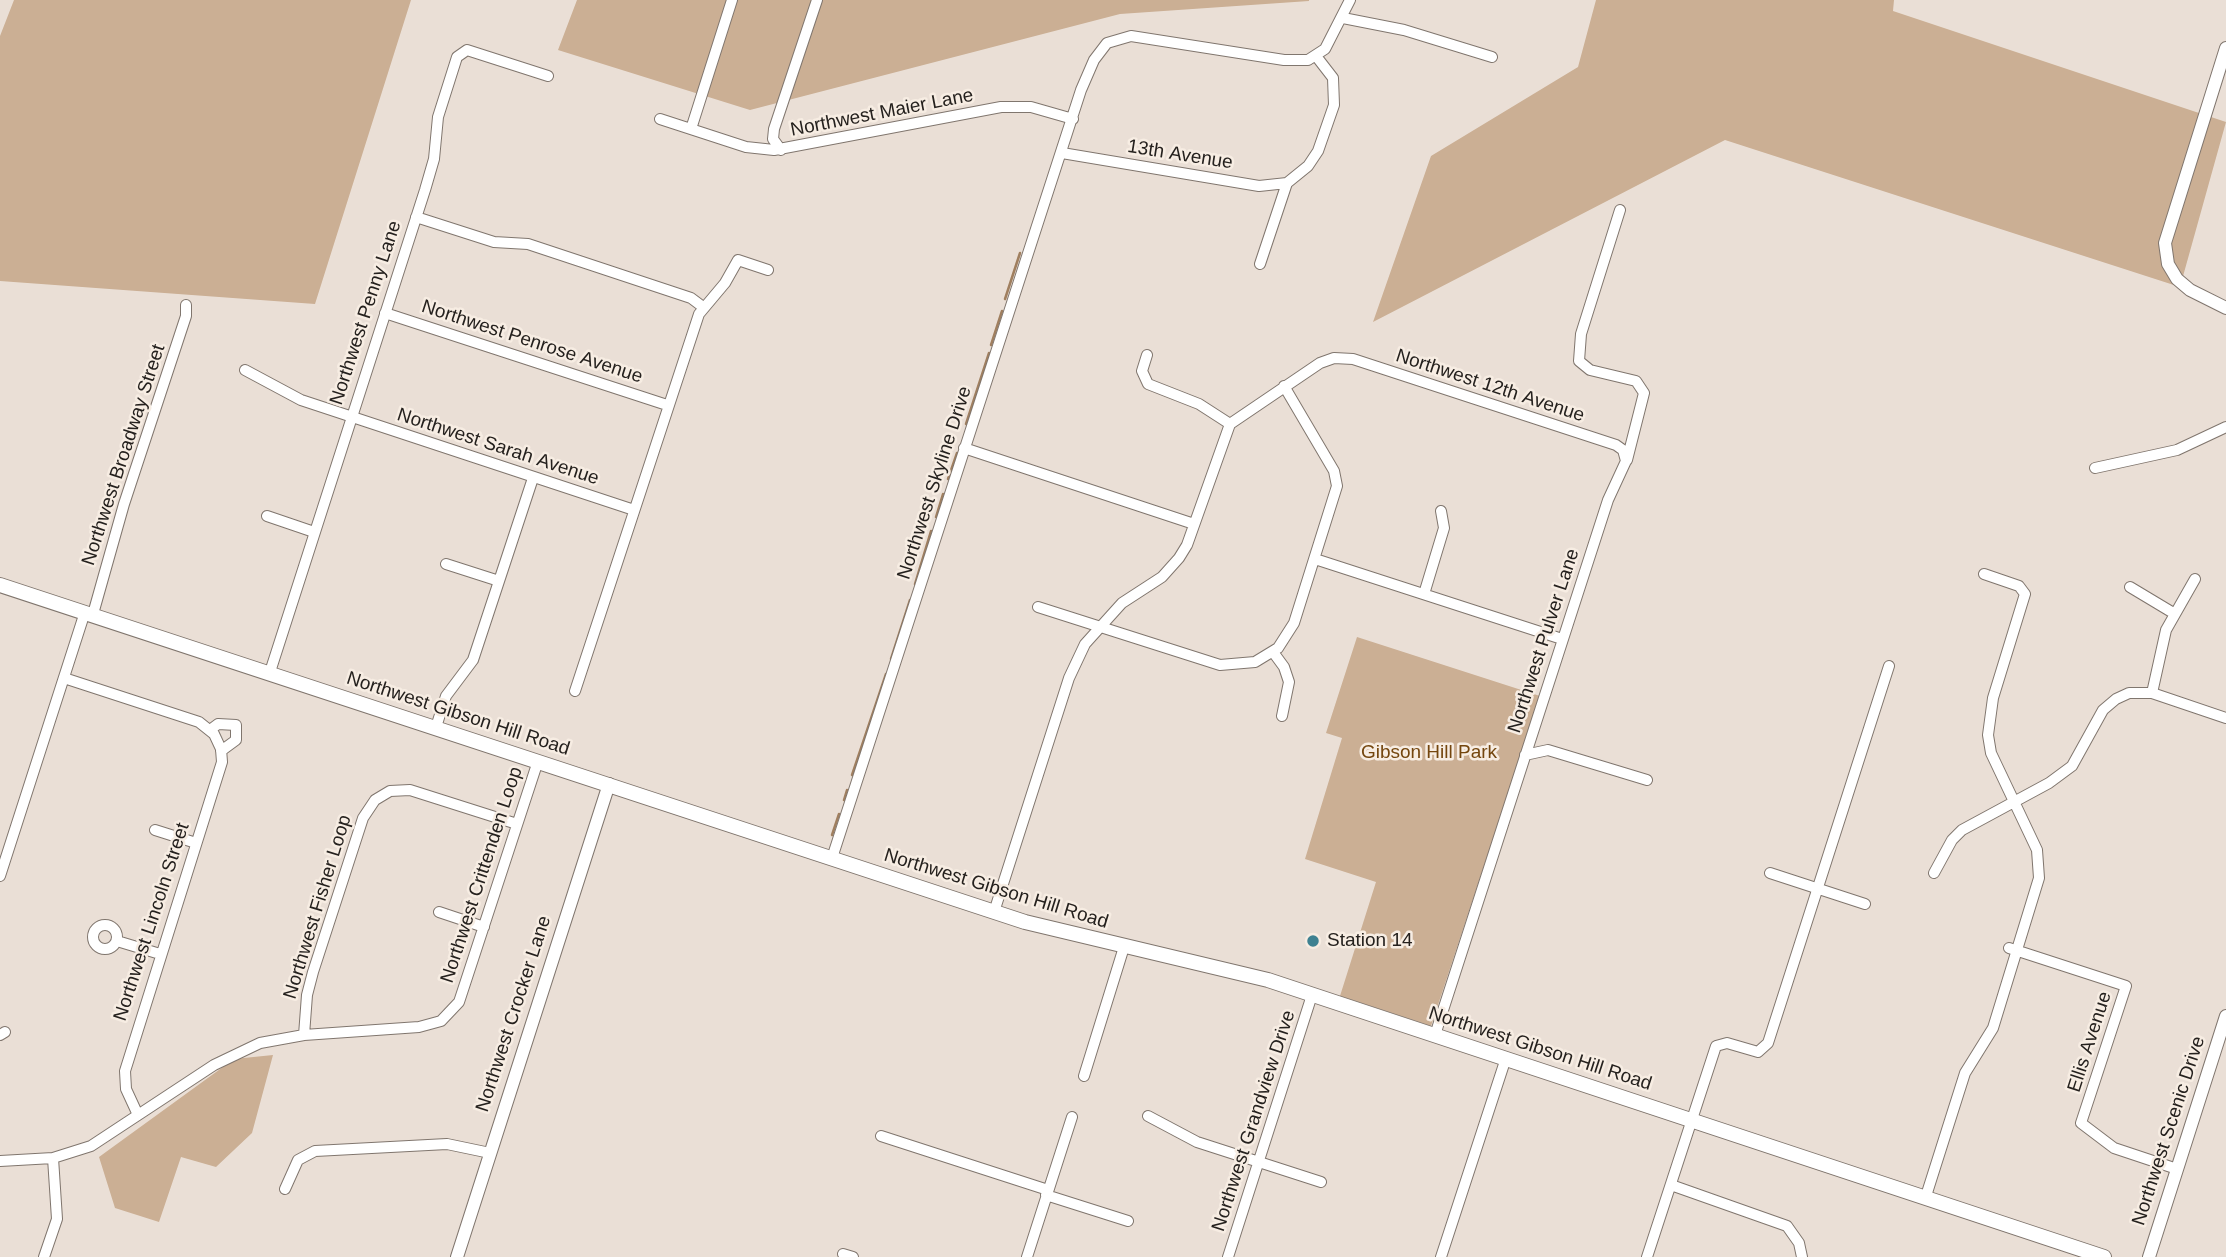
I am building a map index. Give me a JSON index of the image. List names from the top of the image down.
{
  "streets": {
    "main road": ["Northwest Gibson Hill Road"],
    "street": [
      "Northwest Maier Lane",
      "13th Avenue",
      "Northwest Penny Lane",
      "Northwest Penrose Avenue",
      "Northwest 12th Avenue",
      "Northwest Sarah Avenue",
      "Northwest Broadway Street",
      "Northwest Skyline Drive",
      "Northwest Pulver Lane",
      "Northwest Crittenden Loop",
      "Northwest Fisher Loop",
      "Northwest Lincoln Street",
      "Northwest Crocker Lane",
      "Ellis Avenue",
      "Northwest Grandview Drive",
      "Northwest Scenic Drive"
    ]
  },
  "crossings": [
    ["Northwest Maier Lane", "Northwest Skyline Drive"],
    ["13th Avenue", "Northwest Skyline Drive"],
    ["Northwest Penny Lane", "Northwest Penrose Avenue"],
    ["Northwest Penny Lane", "Northwest Sarah Avenue"],
    ["Northwest Penny Lane", "Northwest Gibson Hill Road"],
    ["Northwest 12th Avenue", "Northwest Pulver Lane"],
    ["Northwest Broadway Street", "Northwest Gibson Hill Road"],
    ["Northwest Broadway Street", "Northwest Lincoln Street"],
    ["Northwest Skyline Drive", "Northwest Gibson Hill Road"],
    ["Northwest Pulver Lane", "Northwest Gibson Hill Road"],
    ["Northwest Gibson Hill Road", "Northwest Crittenden Loop"],
    ["Northwest Gibson Hill Road", "Northwest Crocker Lane"],
    ["Northwest Gibson Hill Road", "Northwest Grandview Drive"],
    ["Northwest Crittenden Loop", "Northwest Fisher Loop"],
    ["Northwest Crittenden Loop", "Northwest Lincoln Street"],
    ["Ellis Avenue", "Northwest Scenic Drive"]
  ],
  "parks": ["Gibson Hill Park"],
  "places": ["Station 14"]
}
